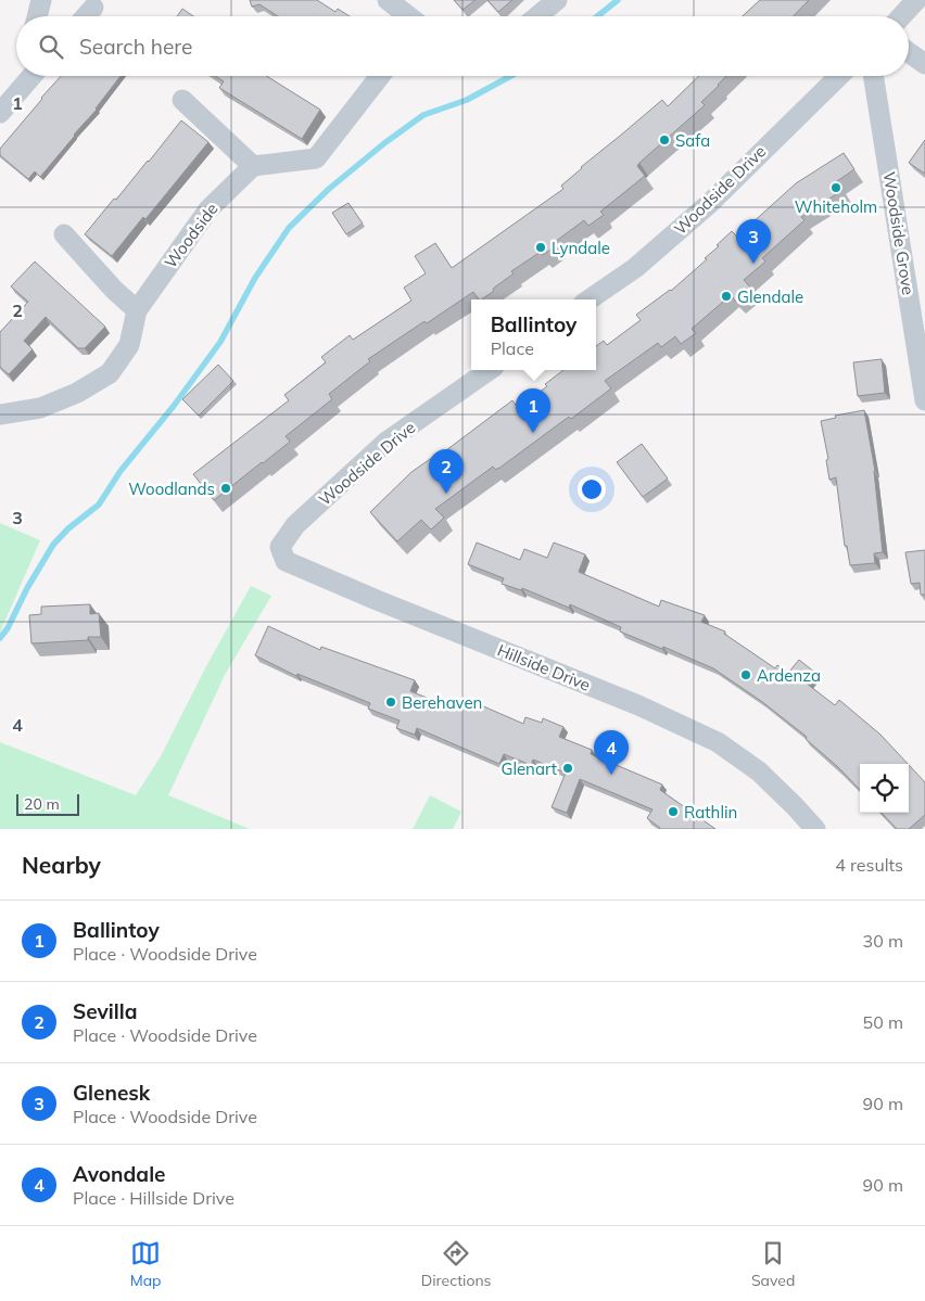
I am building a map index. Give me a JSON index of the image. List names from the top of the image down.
{
  "streets": {
    "street": [
      "Woodside Drive",
      "Woodside Grove",
      "Woodside",
      "Hillside Drive"
    ]
  },
  "crossings": [
    ["Woodside Drive", "Hillside Drive"]
  ],
  "places": [
    "Safa",
    "Whiteholm",
    "Lyndale",
    "Glendale",
    "Woodlands",
    "Ardenza",
    "Berehaven",
    "Glenart",
    "Rathlin"
  ],
  "scale_bar": "20 m",
  "page": {
    "search": "Search here",
    "pins": [
      "3",
      "1",
      "2",
      "4"
    ],
    "popup": ["Ballintoy", "Place"],
    "scale": "20 m",
    "heading": ["Nearby", "4 results"],
    "list": [
      {
        "mark": "1",
        "name": "Ballintoy",
        "note": "Place · Woodside Drive",
        "value": "30 m"
      },
      {
        "mark": "2",
        "name": "Sevilla",
        "note": "Place · Woodside Drive",
        "value": "50 m"
      },
      {
        "mark": "3",
        "name": "Glenesk",
        "note": "Place · Woodside Drive",
        "value": "90 m"
      },
      {
        "mark": "4",
        "name": "Avondale",
        "note": "Place · Hillside Drive",
        "value": "90 m"
      }
    ],
    "nav": ["Map", "Directions", "Saved"]
  },
  "grid": {
    "rows": [
      "1",
      "2",
      "3",
      "4"
    ]
  }
}
